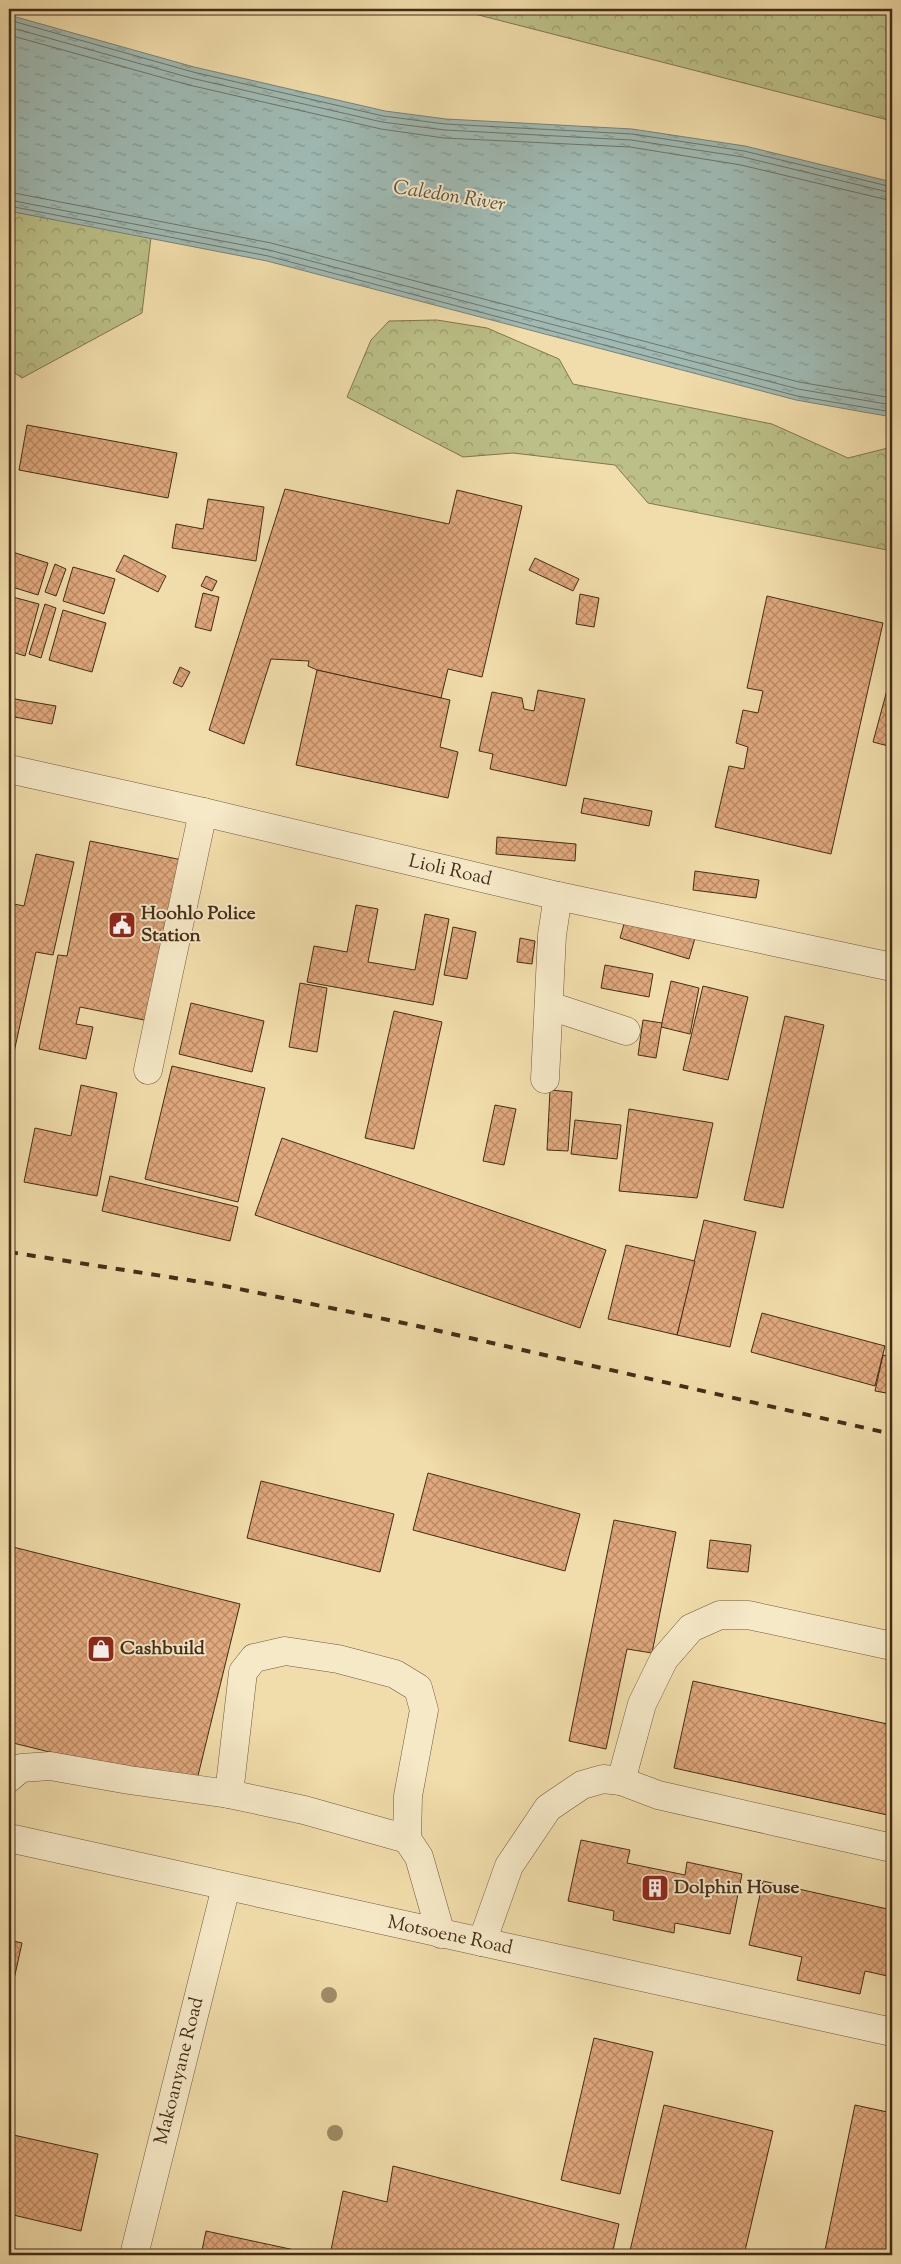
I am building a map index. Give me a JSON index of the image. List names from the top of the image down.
{
  "streets": {
    "street": ["Lioli Road", "Motsoene Road", "Makoanyane Road"]
  },
  "crossings": [
    ["Motsoene Road", "Makoanyane Road"]
  ],
  "water": ["Caledon River"],
  "places": {
    "public building": ["Hoohlo Police Station"],
    "shop": ["Cashbuild"],
    "building": ["Dolphin House"]
  }
}
